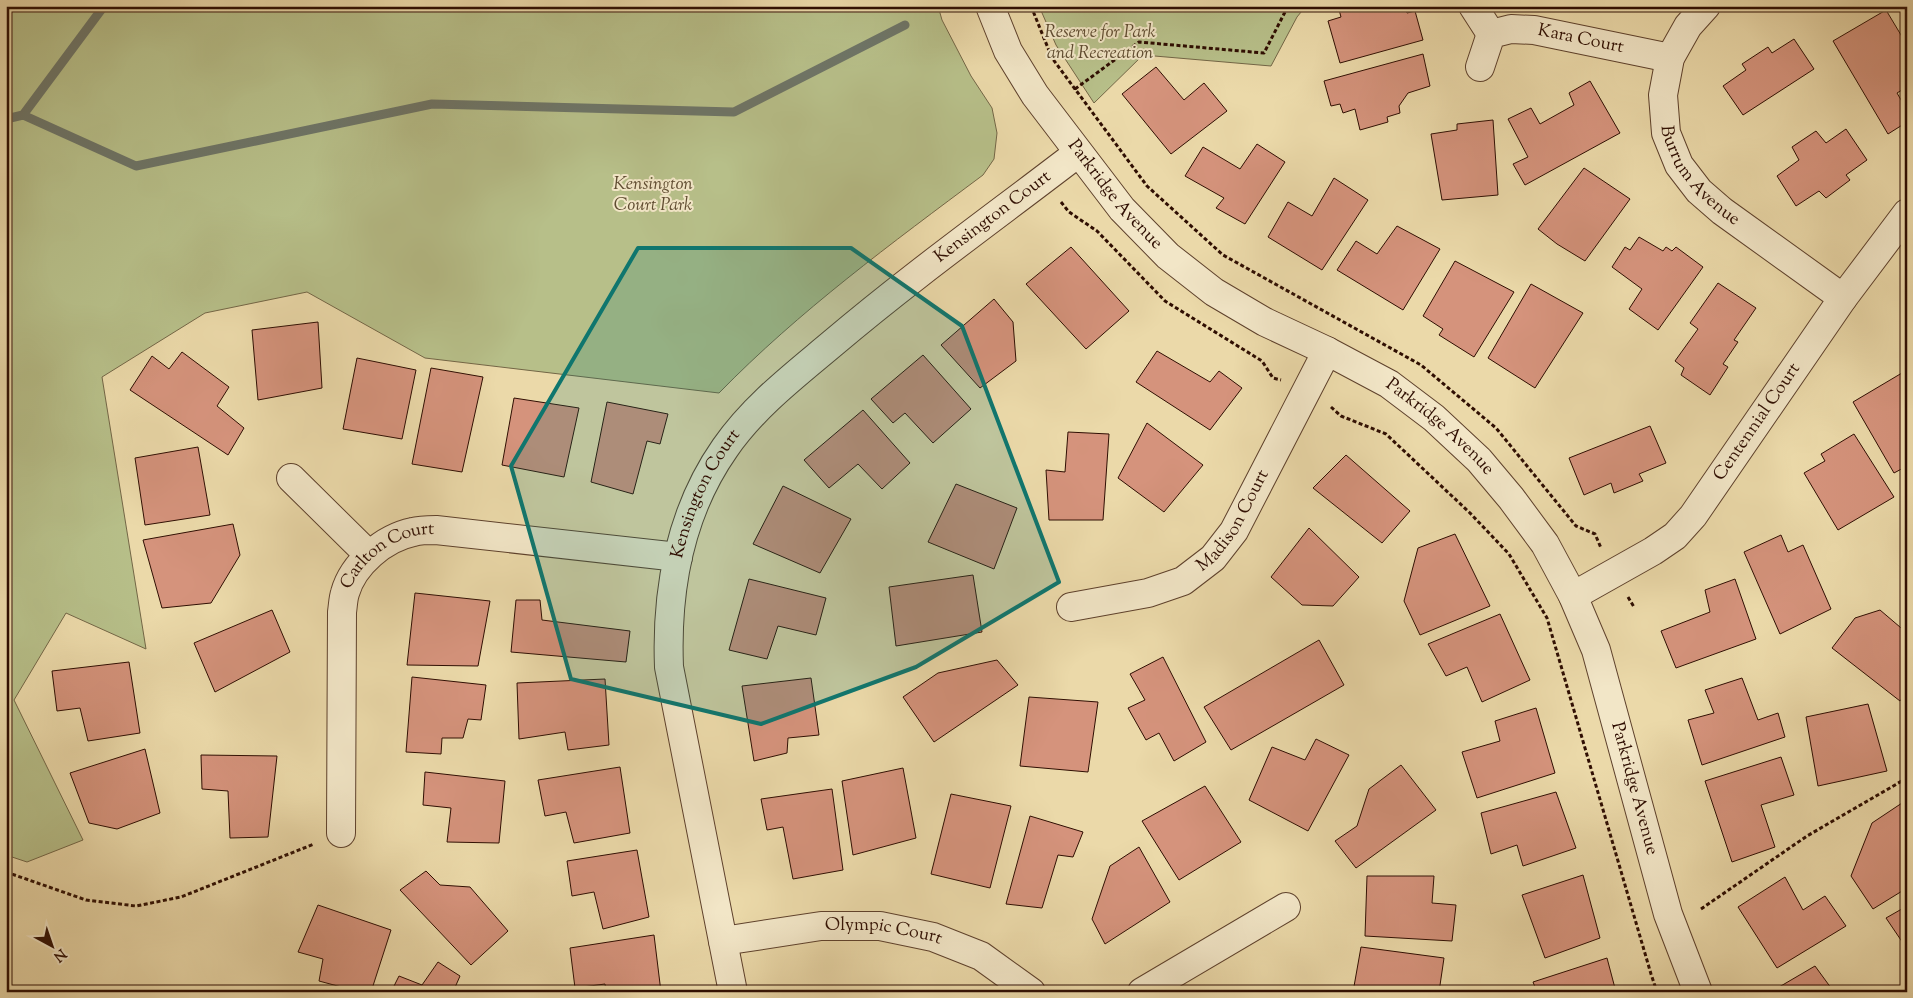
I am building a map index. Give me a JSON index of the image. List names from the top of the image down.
{
  "streets": {
    "street": [
      "Kara Court",
      "Burrum Avenue",
      "Parkridge Avenue",
      "Kensington Court",
      "Centennial Court",
      "Madison Court",
      "Carlton Court",
      "Olympic Court"
    ]
  },
  "crossings": [
    ["Kara Court", "Burrum Avenue"],
    ["Burrum Avenue", "Centennial Court"],
    ["Parkridge Avenue", "Kensington Court"],
    ["Parkridge Avenue", "Centennial Court"],
    ["Parkridge Avenue", "Madison Court"],
    ["Kensington Court", "Carlton Court"],
    ["Kensington Court", "Olympic Court"]
  ],
  "parks": ["Reserve for Park and Recreation", "Kensington Court Park"],
  "north": "bottom right"
}
